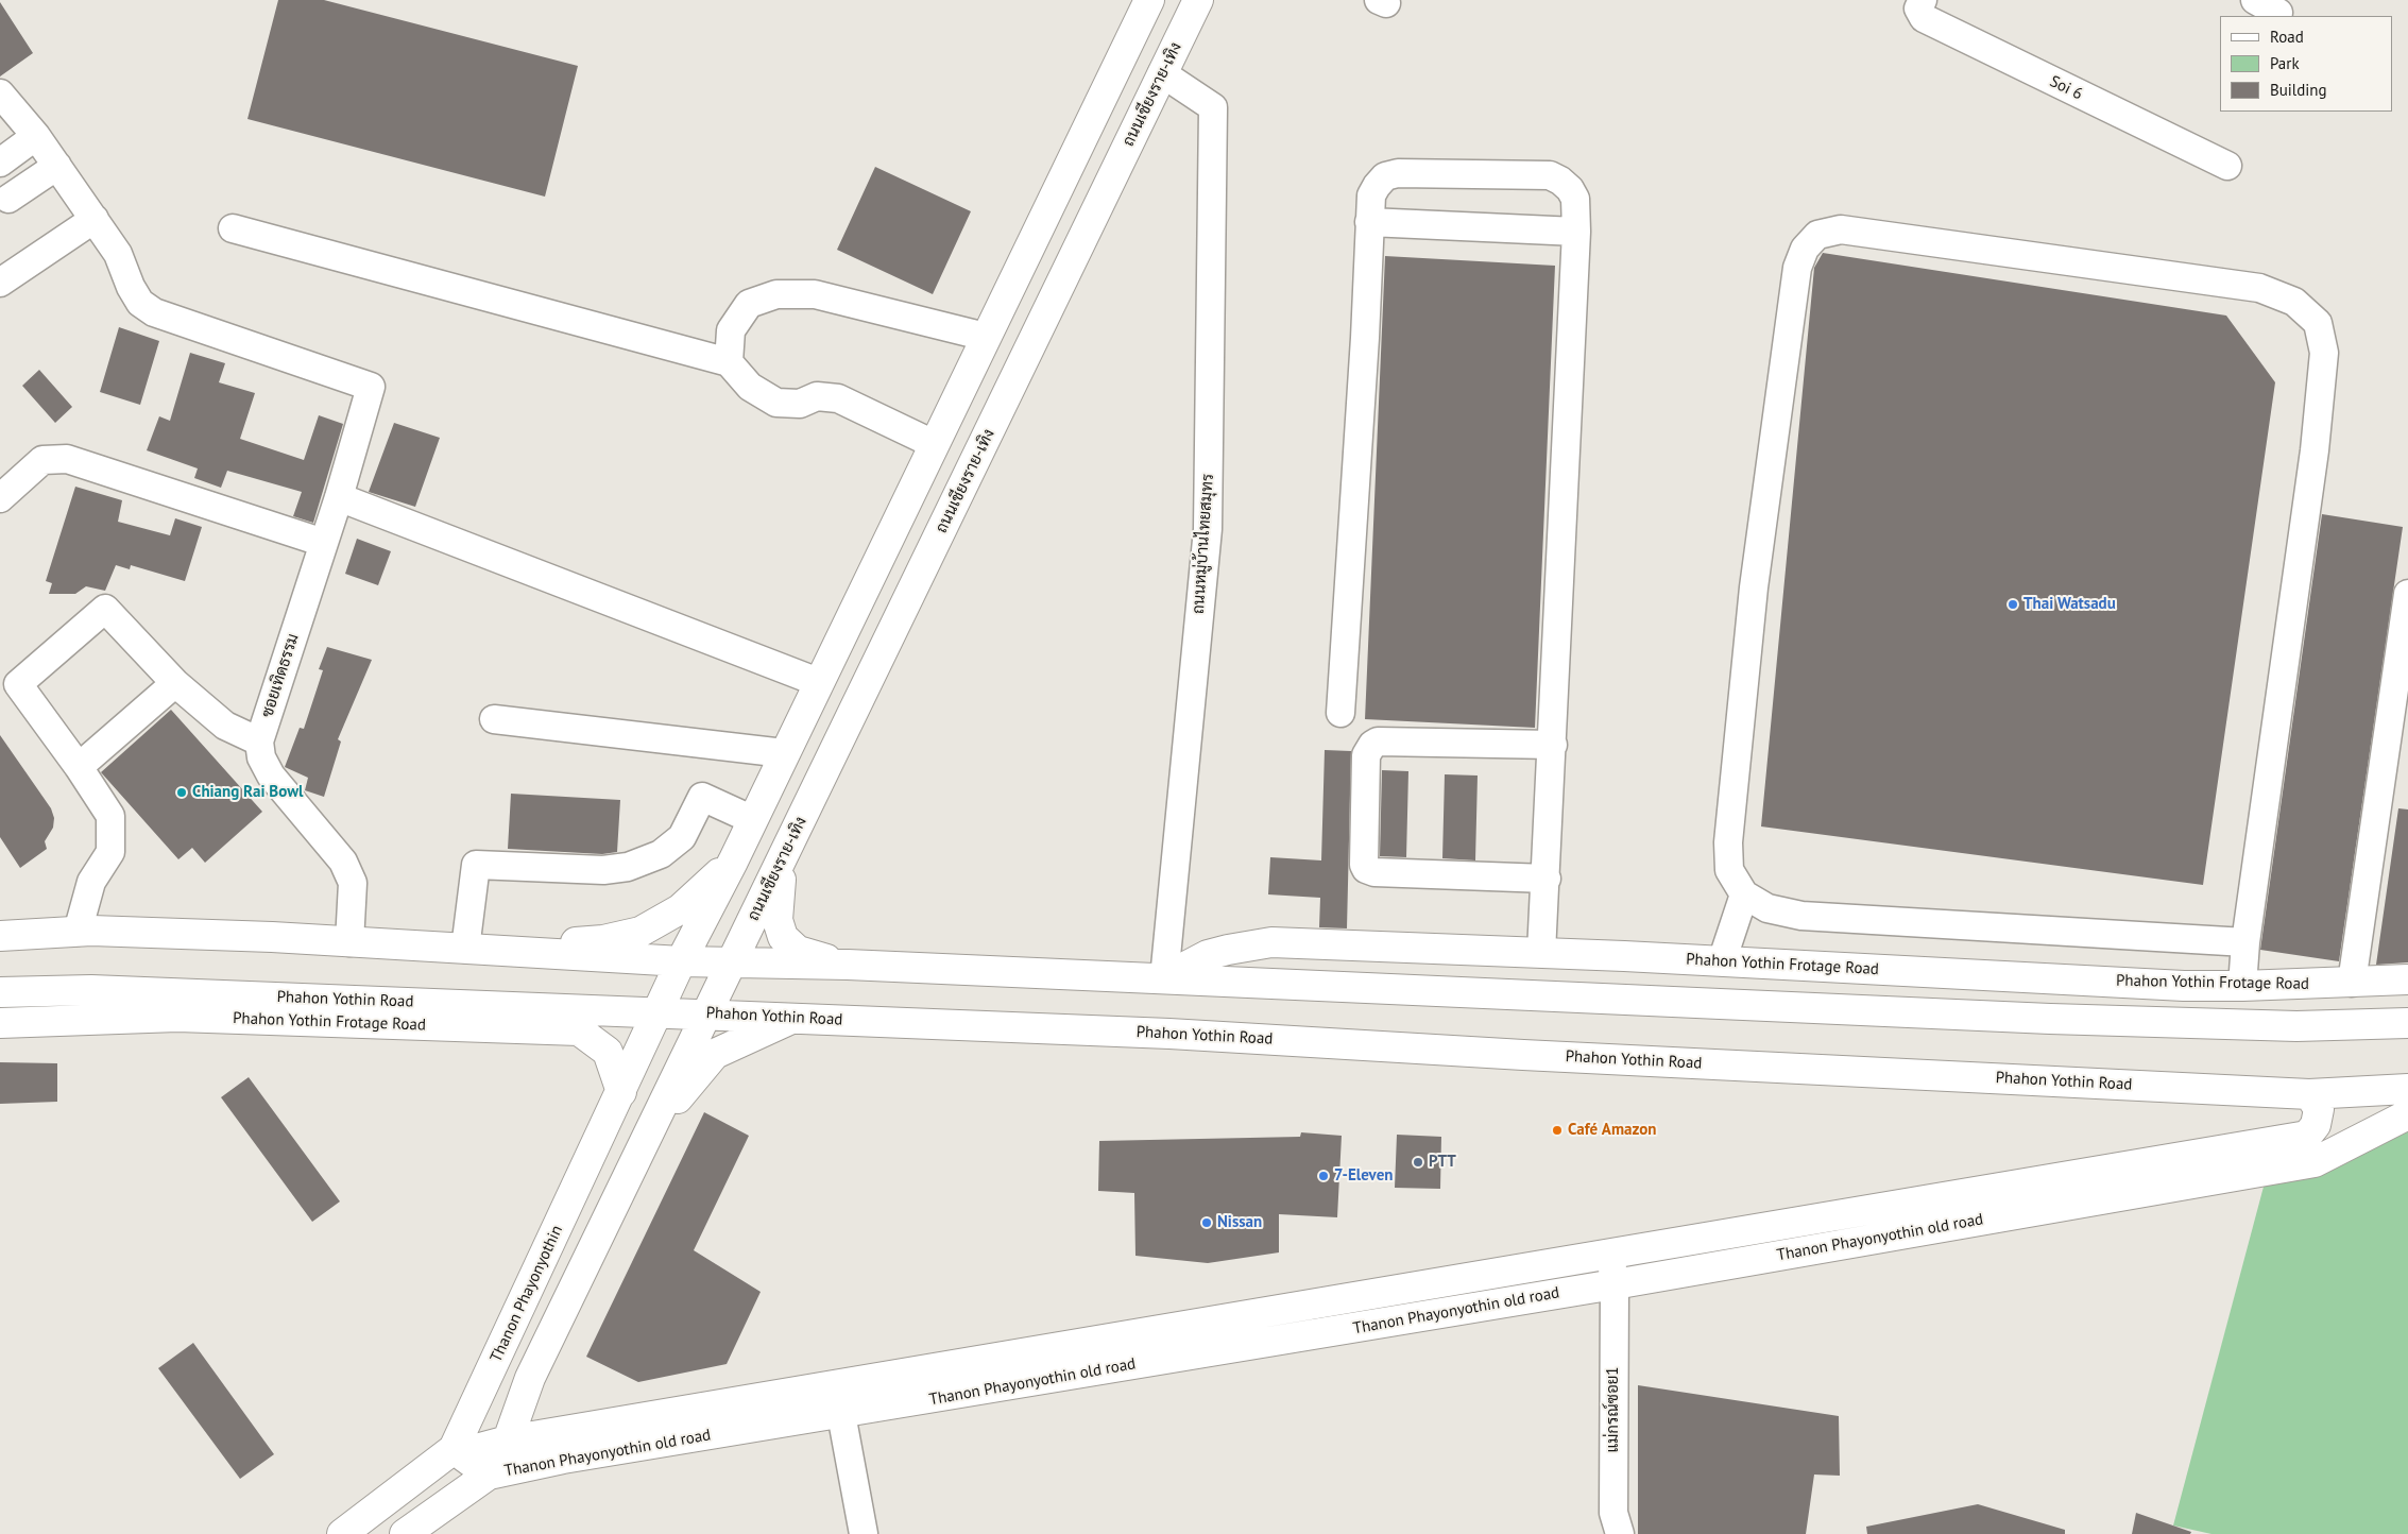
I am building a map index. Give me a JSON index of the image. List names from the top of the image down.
{
  "streets": {
    "main road": [
      "ถนนเชียงราย-เทิง",
      "Phahon Yothin Frotage Road",
      "Phahon Yothin Road",
      "Thanon Phayonyothin old road",
      "Thanon Phayonyothin"
    ],
    "street": [
      "Soi 6",
      "ถนนหมู่บ้านไทยสมุทร",
      "ซอยเทิดธรรม",
      "แม่กรณ์ซอย1"
    ]
  },
  "crossings": [
    ["ถนนเชียงราย-เทิง", "ถนนหมู่บ้านไทยสมุทร"],
    ["ถนนเชียงราย-เทิง", "Phahon Yothin Road"],
    ["ถนนหมู่บ้านไทยสมุทร", "Phahon Yothin Frotage Road"],
    ["Phahon Yothin Frotage Road", "Thanon Phayonyothin"],
    ["Phahon Yothin Road", "Thanon Phayonyothin old road"],
    ["Phahon Yothin Road", "Thanon Phayonyothin"],
    ["Thanon Phayonyothin old road", "Thanon Phayonyothin"],
    ["Thanon Phayonyothin old road", "แม่กรณ์ซอย1"]
  ],
  "places": [
    "Thai Watsadu",
    "Chiang Rai Bowl",
    "Café Amazon",
    "PTT",
    "7-Eleven",
    "Nissan"
  ],
  "legend": ["Road", "Park", "Building"]
}
